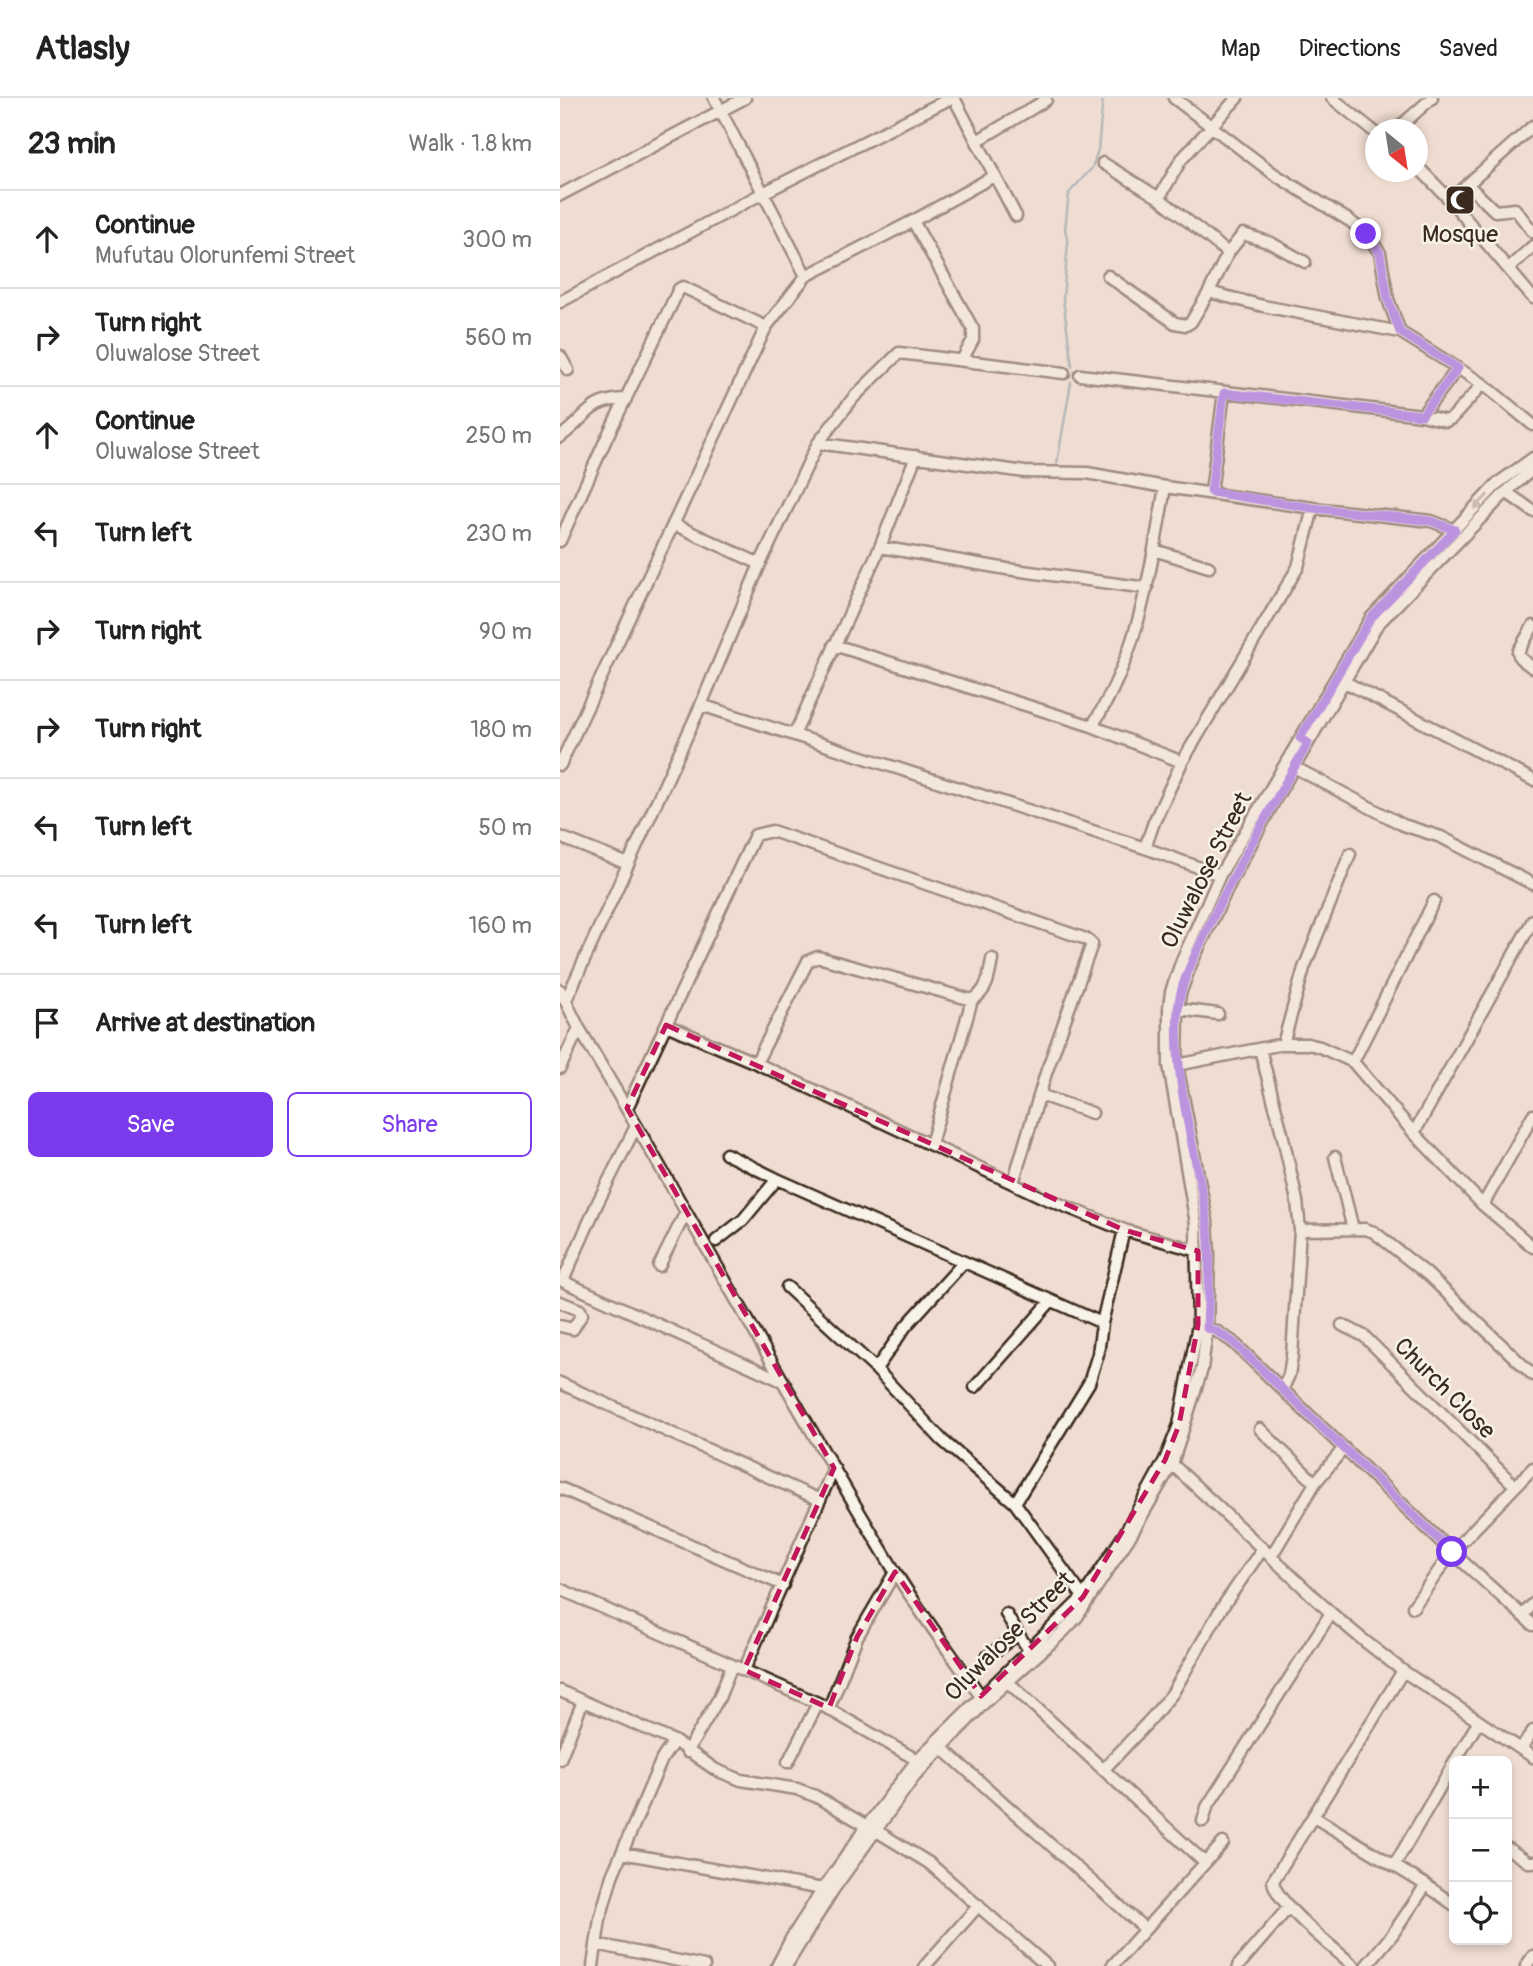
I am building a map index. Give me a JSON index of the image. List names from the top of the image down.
{
  "streets": {
    "street": ["Oluwalose Street", "Church Close"]
  },
  "places": {
    "mosque": ["Mosque"]
  },
  "north": "bottom right",
  "page": {
    "header": "Atlasly",
    "nav": ["Map", "Directions", "Saved"],
    "heading": ["23 min", "Walk · 1.8 km"],
    "list": [
      ["Continue", "Mufutau Olorunfemi Street", "300 m"],
      ["Turn right", "Oluwalose Street", "560 m"],
      ["Continue", "Oluwalose Street", "250 m"],
      ["Turn left", "230 m"],
      ["Turn right", "90 m"],
      ["Turn right", "180 m"],
      ["Turn left", "50 m"],
      ["Turn left", "160 m"],
      "Arrive at destination"
    ],
    "buttons": ["Save", "Share"],
    "map_buttons": ["+", "−"]
  }
}
